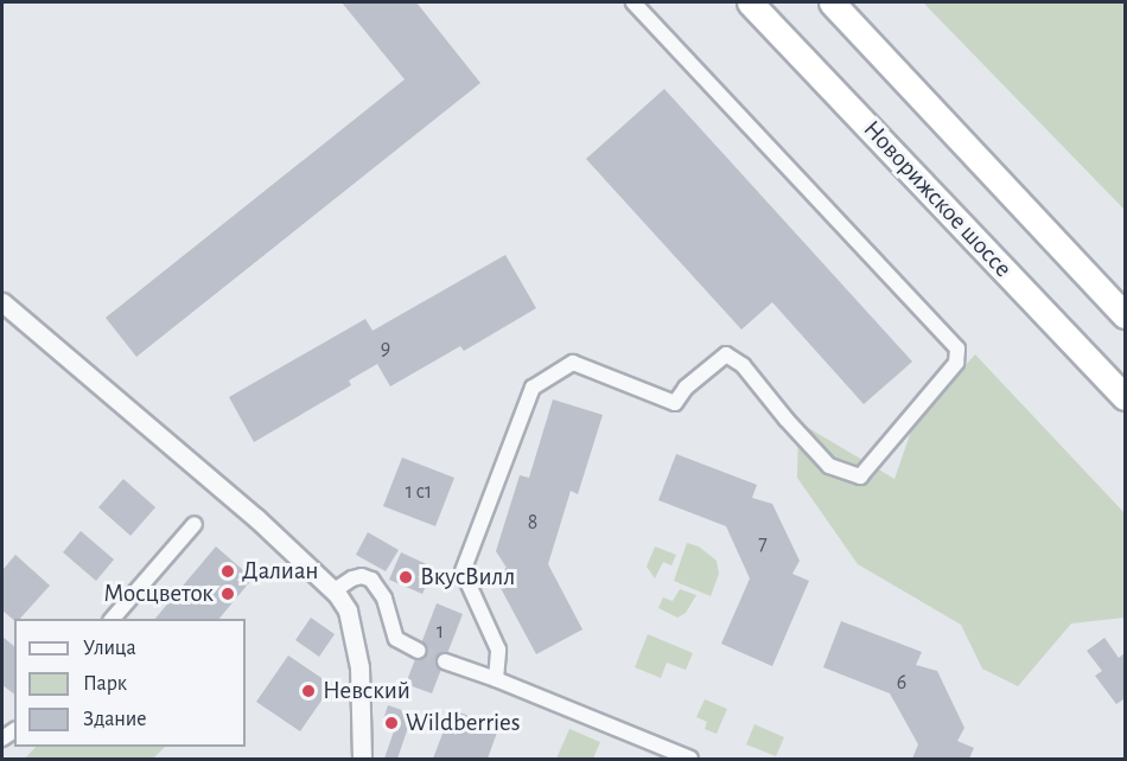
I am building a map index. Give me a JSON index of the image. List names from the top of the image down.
{
  "streets": {
    "highway": ["Новорижское шоссе"]
  },
  "places": [
    "Далиан",
    "ВкусВилл",
    "Мосцветок",
    "Невский",
    "Wildberries"
  ],
  "house_numbers": [
    "9",
    "1 с1",
    "8",
    "7",
    "1",
    "6"
  ],
  "legend": ["Улица", "Парк", "Здание"]
}
